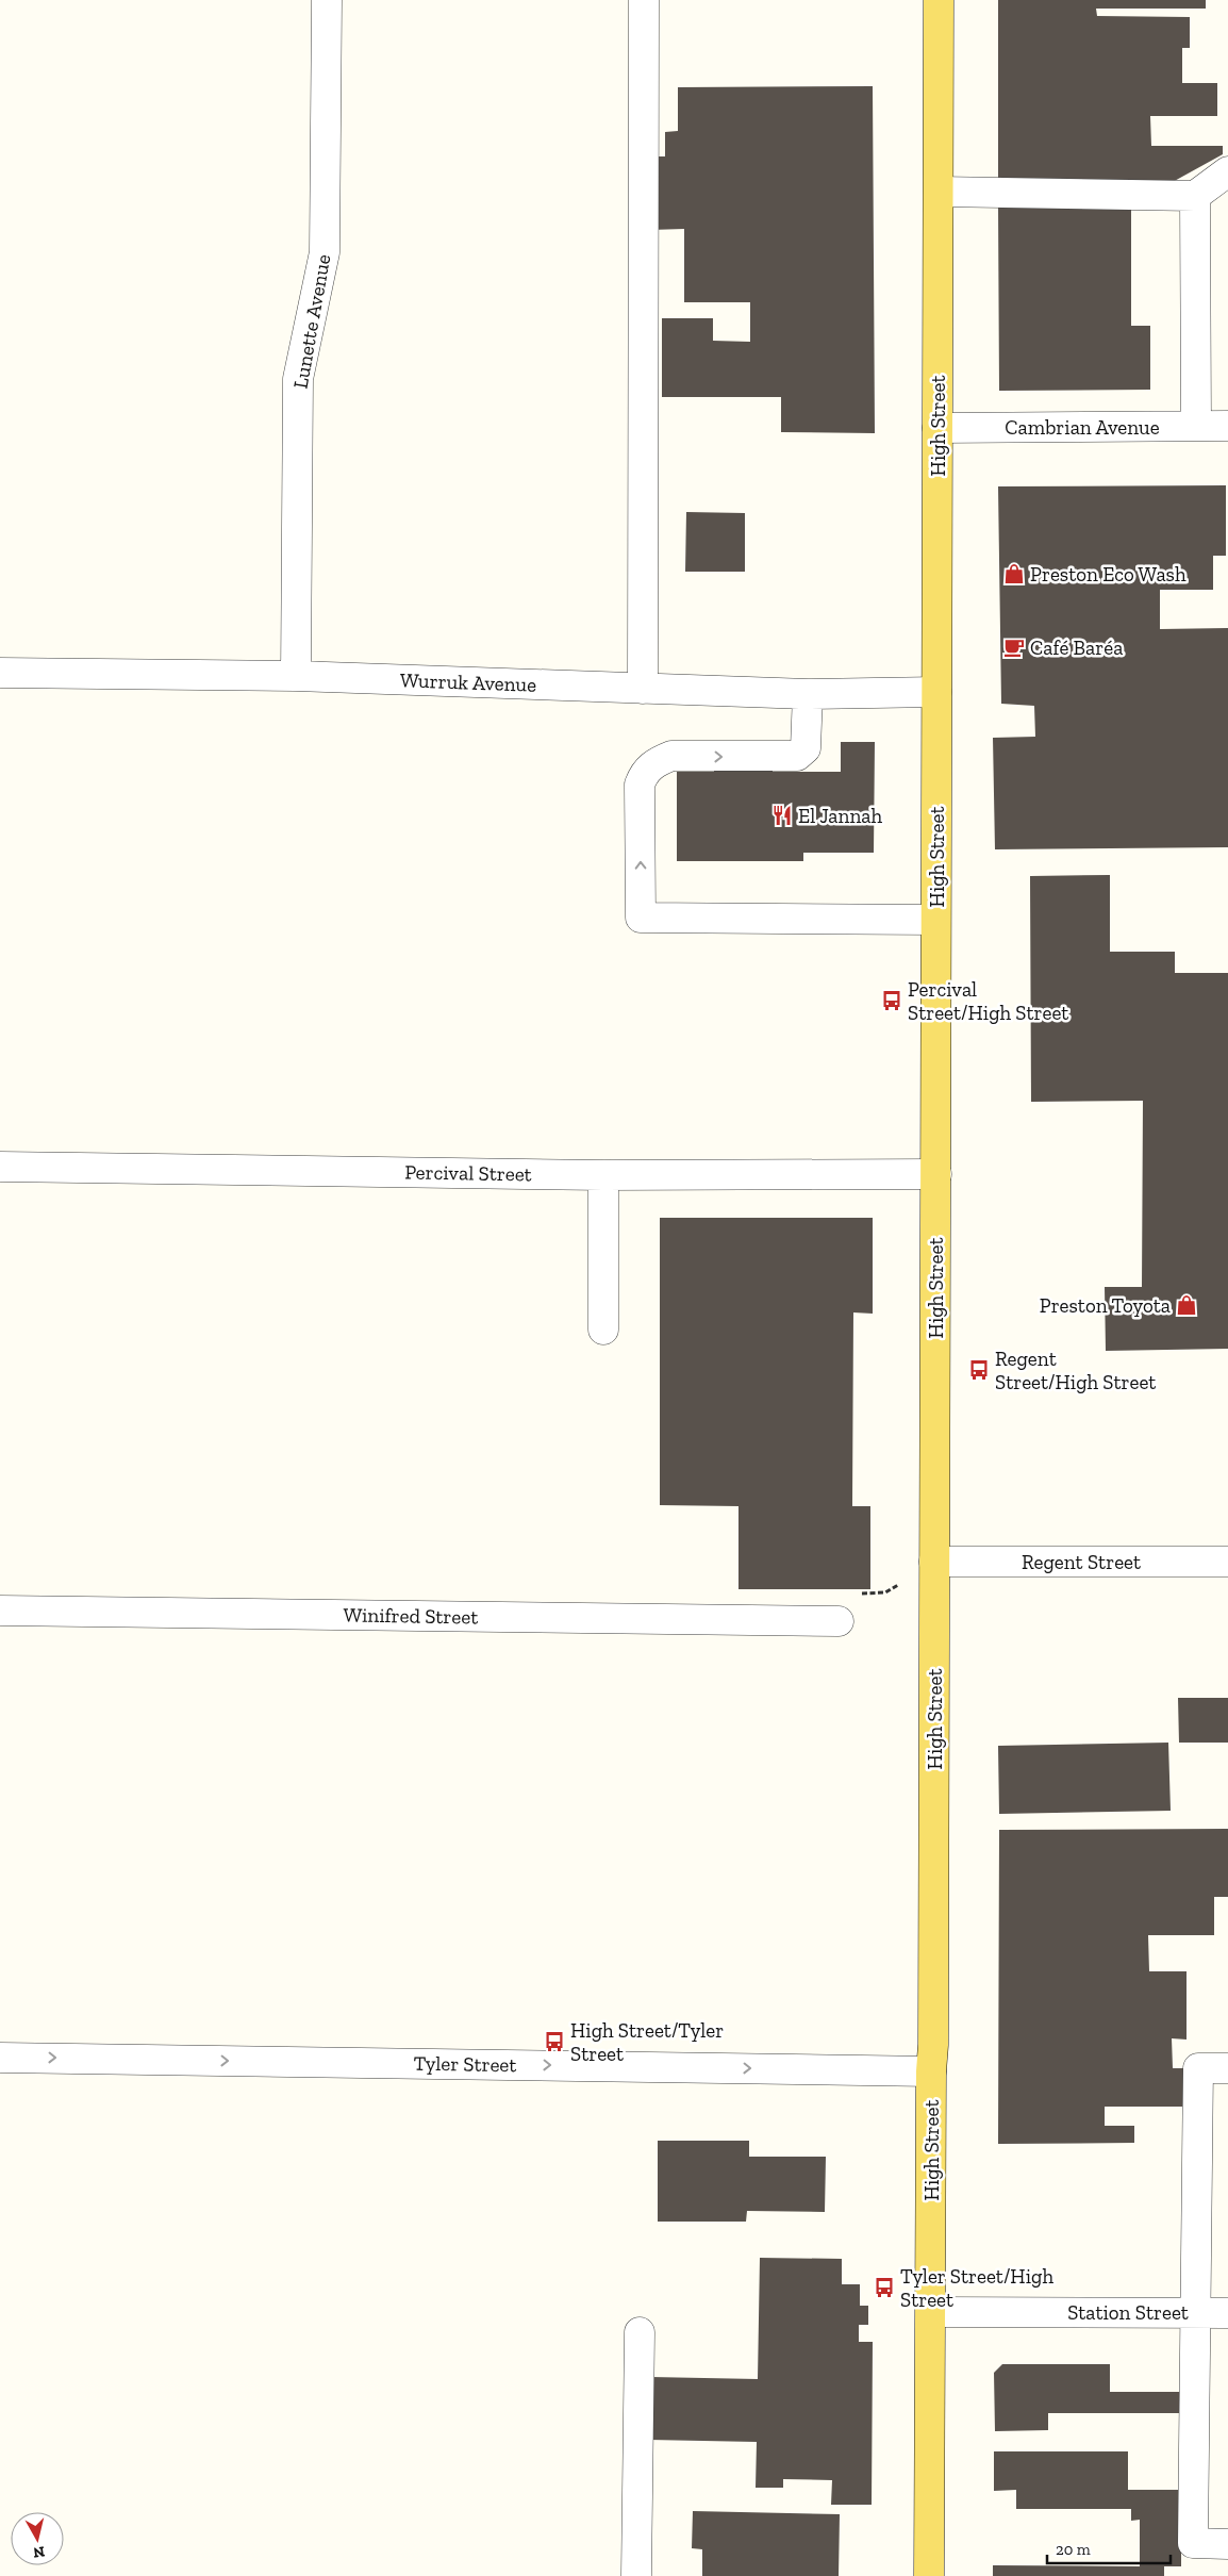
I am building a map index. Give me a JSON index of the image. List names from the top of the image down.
{
  "streets": {
    "main road": ["High Street"],
    "street": [
      "Lunette Avenue",
      "Cambrian Avenue",
      "Wurruk Avenue",
      "Percival Street",
      "Regent Street",
      "Winifred Street",
      "Tyler Street",
      "Station Street"
    ]
  },
  "crossings": [
    ["Lunette Avenue", "Wurruk Avenue"],
    ["High Street", "Cambrian Avenue"],
    ["High Street", "Wurruk Avenue"],
    ["High Street", "Percival Street"],
    ["High Street", "Regent Street"],
    ["High Street", "Tyler Street"],
    ["High Street", "Station Street"]
  ],
  "one_way": ["Tyler Street"],
  "places": {
    "shop": ["Preston Eco Wash", "Preston Toyota"],
    "cafe": ["Café Baréa"],
    "restaurant": ["El Jannah"],
    "bus stop": [
      "Percival Street/High Street",
      "Regent Street/High Street",
      "High Street/Tyler Street",
      "Tyler Street/High Street"
    ]
  },
  "scale_bar": "20 m",
  "north": "bottom"
}
